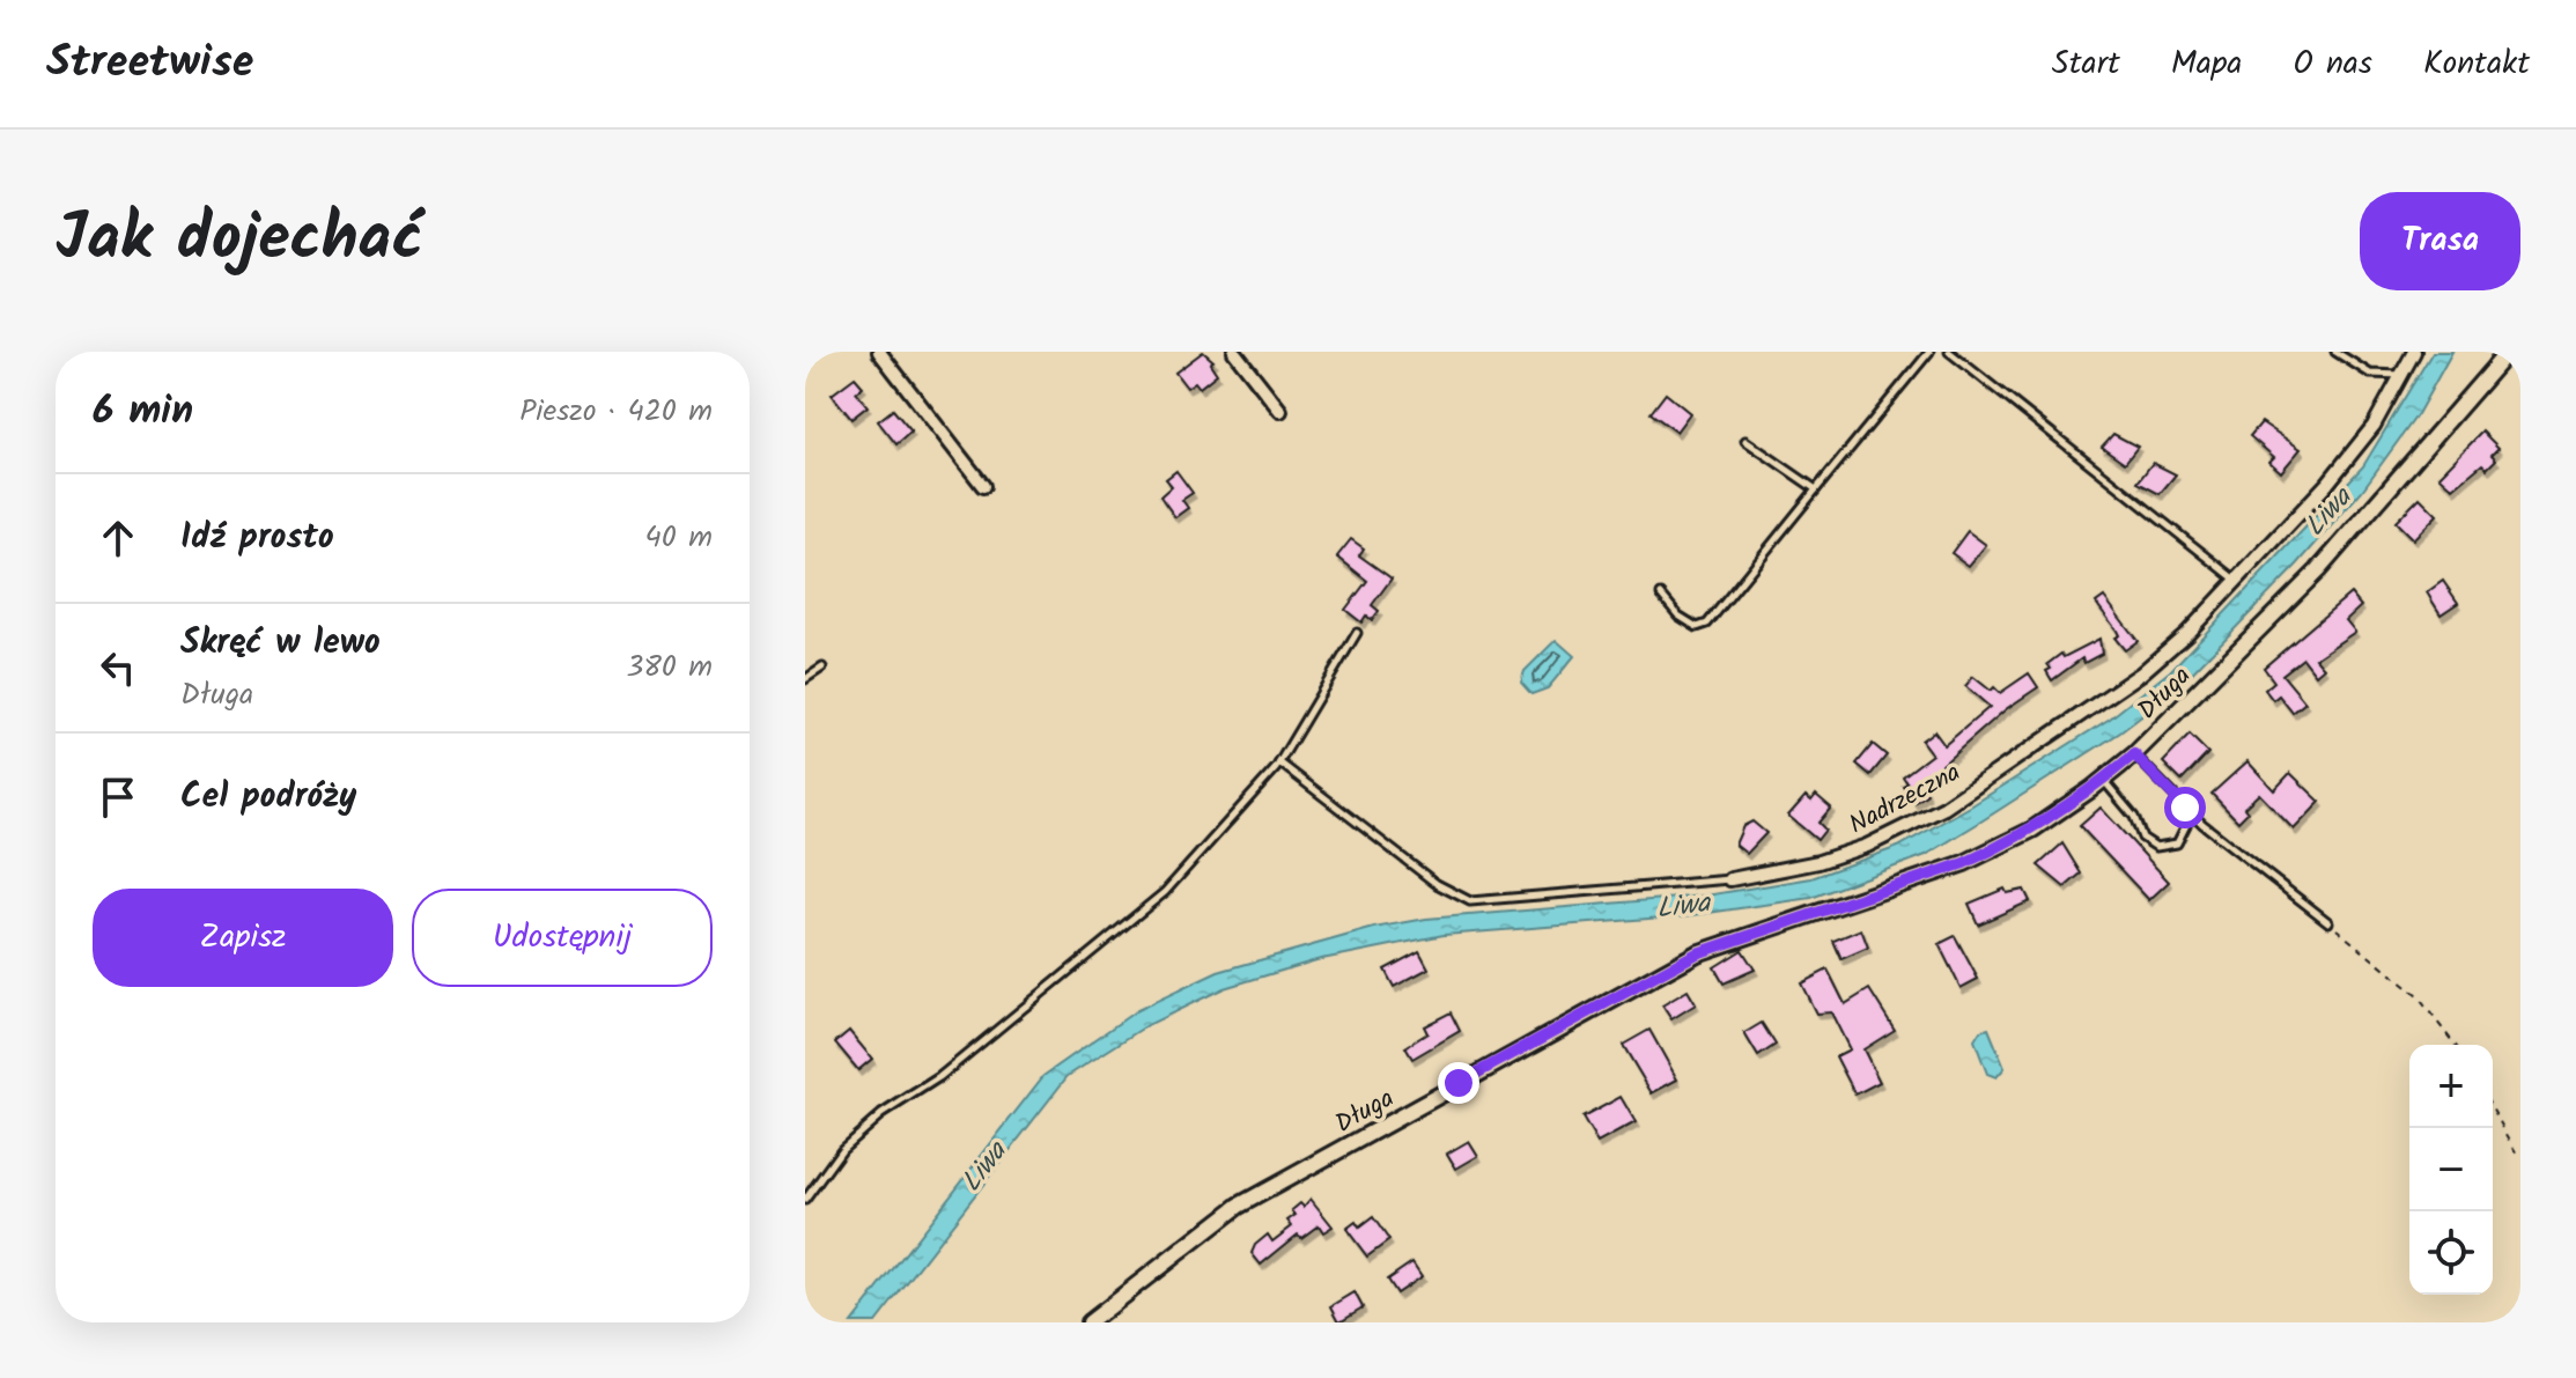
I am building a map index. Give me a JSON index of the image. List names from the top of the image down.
{
  "streets": {
    "street": ["Długa", "Nadrzeczna"]
  },
  "water": ["Liwa"],
  "page": {
    "header": "Streetwise",
    "nav": [
      "Start",
      "Mapa",
      "O nas",
      "Kontakt"
    ],
    "title": "Jak dojechać",
    "buttons": [
      "Trasa",
      ["Zapisz", "Udostępnij"]
    ],
    "heading": ["6 min", "Pieszo · 420 m"],
    "list": [
      ["Idź prosto", "40 m"],
      ["Skręć w lewo", "Długa", "380 m"],
      "Cel podróży"
    ],
    "map_buttons": ["+", "−"]
  }
}
